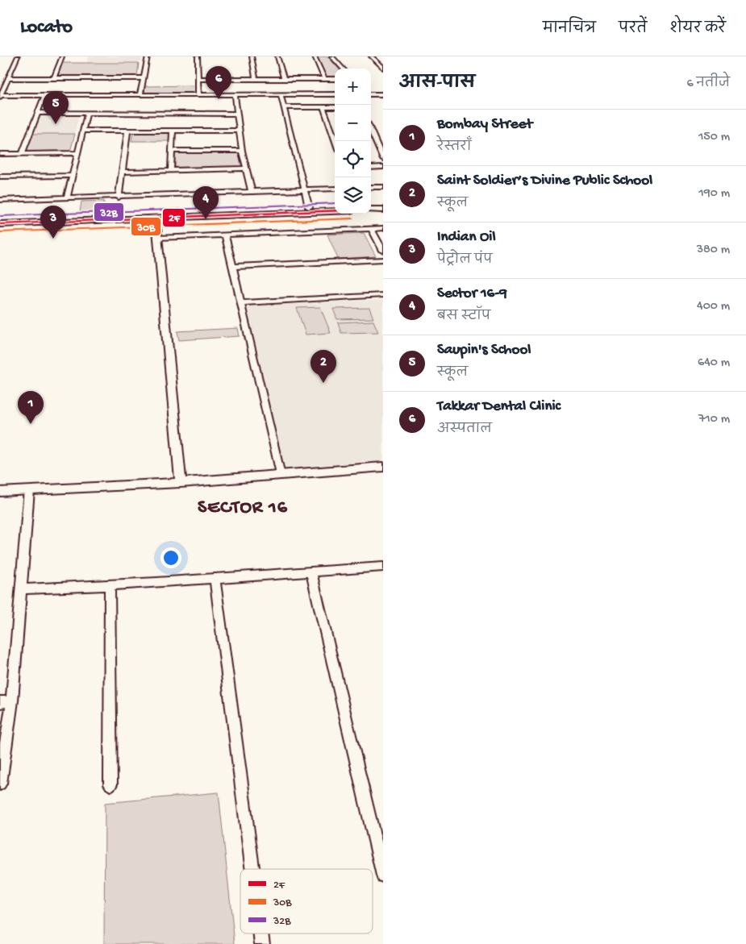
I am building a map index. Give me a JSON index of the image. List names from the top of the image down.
{
  "districts": ["SECTOR 16"],
  "lines": ["transit line 32B", "transit line 2F", "transit line 30B"],
  "legend": ["2F", "30B", "32B"],
  "page": {
    "header": "Locato",
    "nav": ["मानचित्र", "परतें", "शेयर करें"],
    "heading": ["आस-पास", "6 नतीजे"],
    "pins": [
      "6",
      "5",
      "4",
      "3",
      "2",
      "1"
    ],
    "map_buttons": ["+", "−"],
    "list": [
      {
        "mark": "1",
        "name": "Bombay Street",
        "note": "रेस्तराँ",
        "value": "150 m"
      },
      {
        "mark": "2",
        "name": "Saint Soldier’s Divine Public School",
        "note": "स्कूल",
        "value": "190 m"
      },
      {
        "mark": "3",
        "name": "Indian Oil",
        "note": "पेट्रोल पंप",
        "value": "380 m"
      },
      {
        "mark": "4",
        "name": "Sector 16-9",
        "note": "बस स्टॉप",
        "value": "400 m"
      },
      {
        "mark": "5",
        "name": "Saupin's School",
        "note": "स्कूल",
        "value": "640 m"
      },
      {
        "mark": "6",
        "name": "Takkar Dental Clinic",
        "note": "अस्पताल",
        "value": "710 m"
      }
    ]
  }
}
